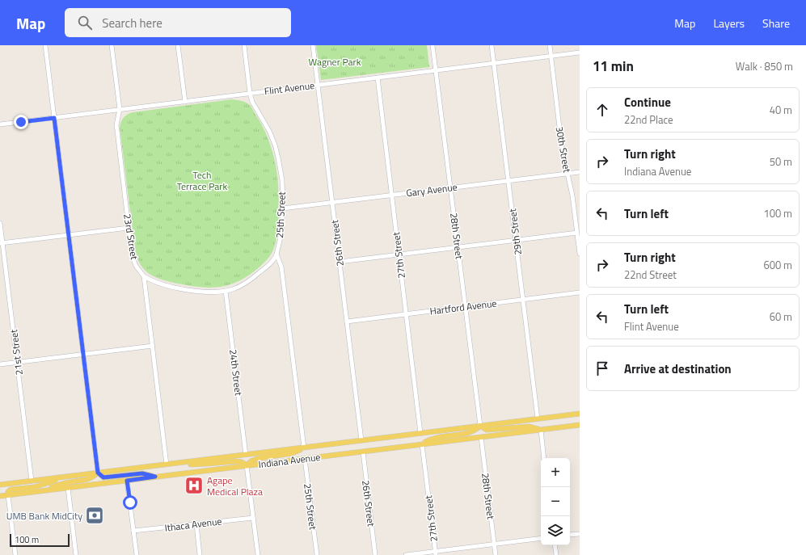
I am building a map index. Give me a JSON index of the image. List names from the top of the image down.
{
  "streets": {
    "main road": ["Indiana Avenue"],
    "street": [
      "Flint Avenue",
      "30th Street",
      "Gary Avenue",
      "25th Street",
      "29th Street",
      "28th Street",
      "23rd Street",
      "26th Street",
      "27th Street",
      "Hartford Avenue",
      "21st Street",
      "24th Street",
      "Ithaca Avenue"
    ]
  },
  "crossings": [
    ["Flint Avenue", "30th Street"],
    ["Flint Avenue", "25th Street"],
    ["Flint Avenue", "29th Street"],
    ["Flint Avenue", "28th Street"],
    ["Flint Avenue", "23rd Street"],
    ["Flint Avenue", "26th Street"],
    ["Flint Avenue", "27th Street"],
    ["30th Street", "Gary Avenue"],
    ["Gary Avenue", "25th Street"],
    ["Gary Avenue", "29th Street"],
    ["Gary Avenue", "28th Street"],
    ["Gary Avenue", "26th Street"],
    ["Gary Avenue", "27th Street"],
    ["25th Street", "Indiana Avenue"],
    ["29th Street", "Hartford Avenue"],
    ["29th Street", "Indiana Avenue"],
    ["28th Street", "Hartford Avenue"],
    ["28th Street", "Indiana Avenue"],
    ["23rd Street", "Indiana Avenue"],
    ["26th Street", "Hartford Avenue"],
    ["26th Street", "Indiana Avenue"],
    ["27th Street", "Hartford Avenue"],
    ["27th Street", "Indiana Avenue"],
    ["21st Street", "Indiana Avenue"],
    ["24th Street", "Indiana Avenue"]
  ],
  "parks": ["Wagner Park", "Tech Terrace Park"],
  "places": {
    "hospital": ["Agape Medical Plaza"],
    "bank": ["UMB Bank MidCity"]
  },
  "scale_bar": "100 m",
  "page": {
    "header": "Map",
    "search": "Search here",
    "nav": ["Map", "Layers", "Share"],
    "heading": ["11 min", "Walk · 850 m"],
    "list": [
      ["Continue", "22nd Place", "40 m"],
      ["Turn right", "Indiana Avenue", "50 m"],
      ["Turn left", "100 m"],
      ["Turn right", "22nd Street", "600 m"],
      ["Turn left", "Flint Avenue", "60 m"],
      "Arrive at destination"
    ],
    "map_buttons": ["+", "−"],
    "scale": "100 m"
  }
}
